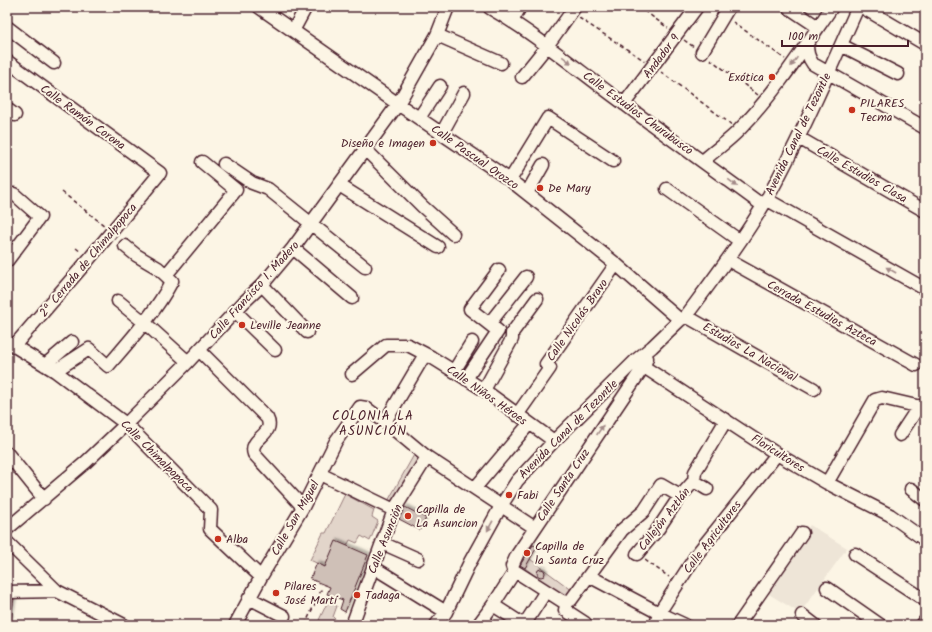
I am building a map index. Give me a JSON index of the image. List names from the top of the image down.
{
  "streets": {
    "street": [
      "Andador 9",
      "Calle Estudios Churubusco",
      "Calle Ramón Corona",
      "Avenida Canal de Tezontle",
      "Calle Pascual Orozco",
      "Calle Estudios Clasa",
      "2ª Cerrada de Chimalpopoca",
      "Calle Francisco I. Madero",
      "Cerrada Estudios Azteca",
      "Calle Nicolás Bravo",
      "Estudios La Nacional",
      "Calle Niños Héroes",
      "Floricultores",
      "Calle Chimalpopoca",
      "Calle Santa Cruz",
      "Calle San Miguel",
      "Callejón Aztlán",
      "Calle Agricultores",
      "Calle Asunción"
    ]
  },
  "crossings": [
    ["Andador 9", "Calle Estudios Churubusco"],
    ["Calle Estudios Churubusco", "Avenida Canal de Tezontle"],
    ["Calle Ramón Corona", "2ª Cerrada de Chimalpopoca"],
    ["Avenida Canal de Tezontle", "Calle Pascual Orozco"],
    ["Avenida Canal de Tezontle", "Calle Estudios Clasa"],
    ["Avenida Canal de Tezontle", "Cerrada Estudios Azteca"],
    ["Avenida Canal de Tezontle", "Estudios La Nacional"],
    ["Avenida Canal de Tezontle", "Calle Niños Héroes"],
    ["Avenida Canal de Tezontle", "Floricultores"],
    ["Avenida Canal de Tezontle", "Calle Santa Cruz"],
    ["Calle Pascual Orozco", "Calle Francisco I. Madero"],
    ["Calle Pascual Orozco", "Calle Nicolás Bravo"],
    ["Calle Pascual Orozco", "Estudios La Nacional"],
    ["2ª Cerrada de Chimalpopoca", "Calle Chimalpopoca"],
    ["Calle Francisco I. Madero", "Calle Chimalpopoca"],
    ["Calle Nicolás Bravo", "Calle Niños Héroes"],
    ["Floricultores", "Calle Santa Cruz"],
    ["Floricultores", "Callejón Aztlán"],
    ["Floricultores", "Calle Agricultores"],
    ["Calle Chimalpopoca", "Calle San Miguel"],
    ["Callejón Aztlán", "Calle Agricultores"]
  ],
  "districts": ["COLONIA LA ASUNCIÓN"],
  "places": [
    "Exótica",
    "PILARES Tecma",
    "Diseño e Imagen",
    "De Mary",
    "Leville Jeanne",
    "Fabi",
    "Capilla de La Asuncion",
    "Alba",
    "Capilla de la Santa Cruz",
    "Pilares José Martí",
    "Tadaga"
  ],
  "scale_bar": "100 m"
}
